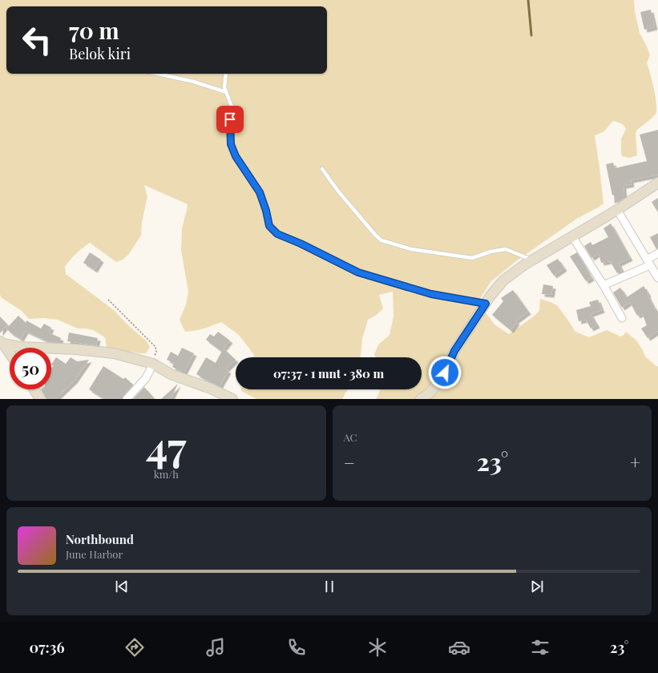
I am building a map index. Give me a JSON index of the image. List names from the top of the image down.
{
  "page": {
    "turn": ["70 m", "Belok kiri"],
    "limit": "50",
    "trip": "07:37 · 1 mnt · 380 m",
    "tile": [
      ["47", "km/h"],
      "AC"
    ],
    "heat": ["−", "23°", "+"],
    "song": ["Northbound", "June Harbor"],
    "tabs": ["07:36", "23°"]
  }
}
